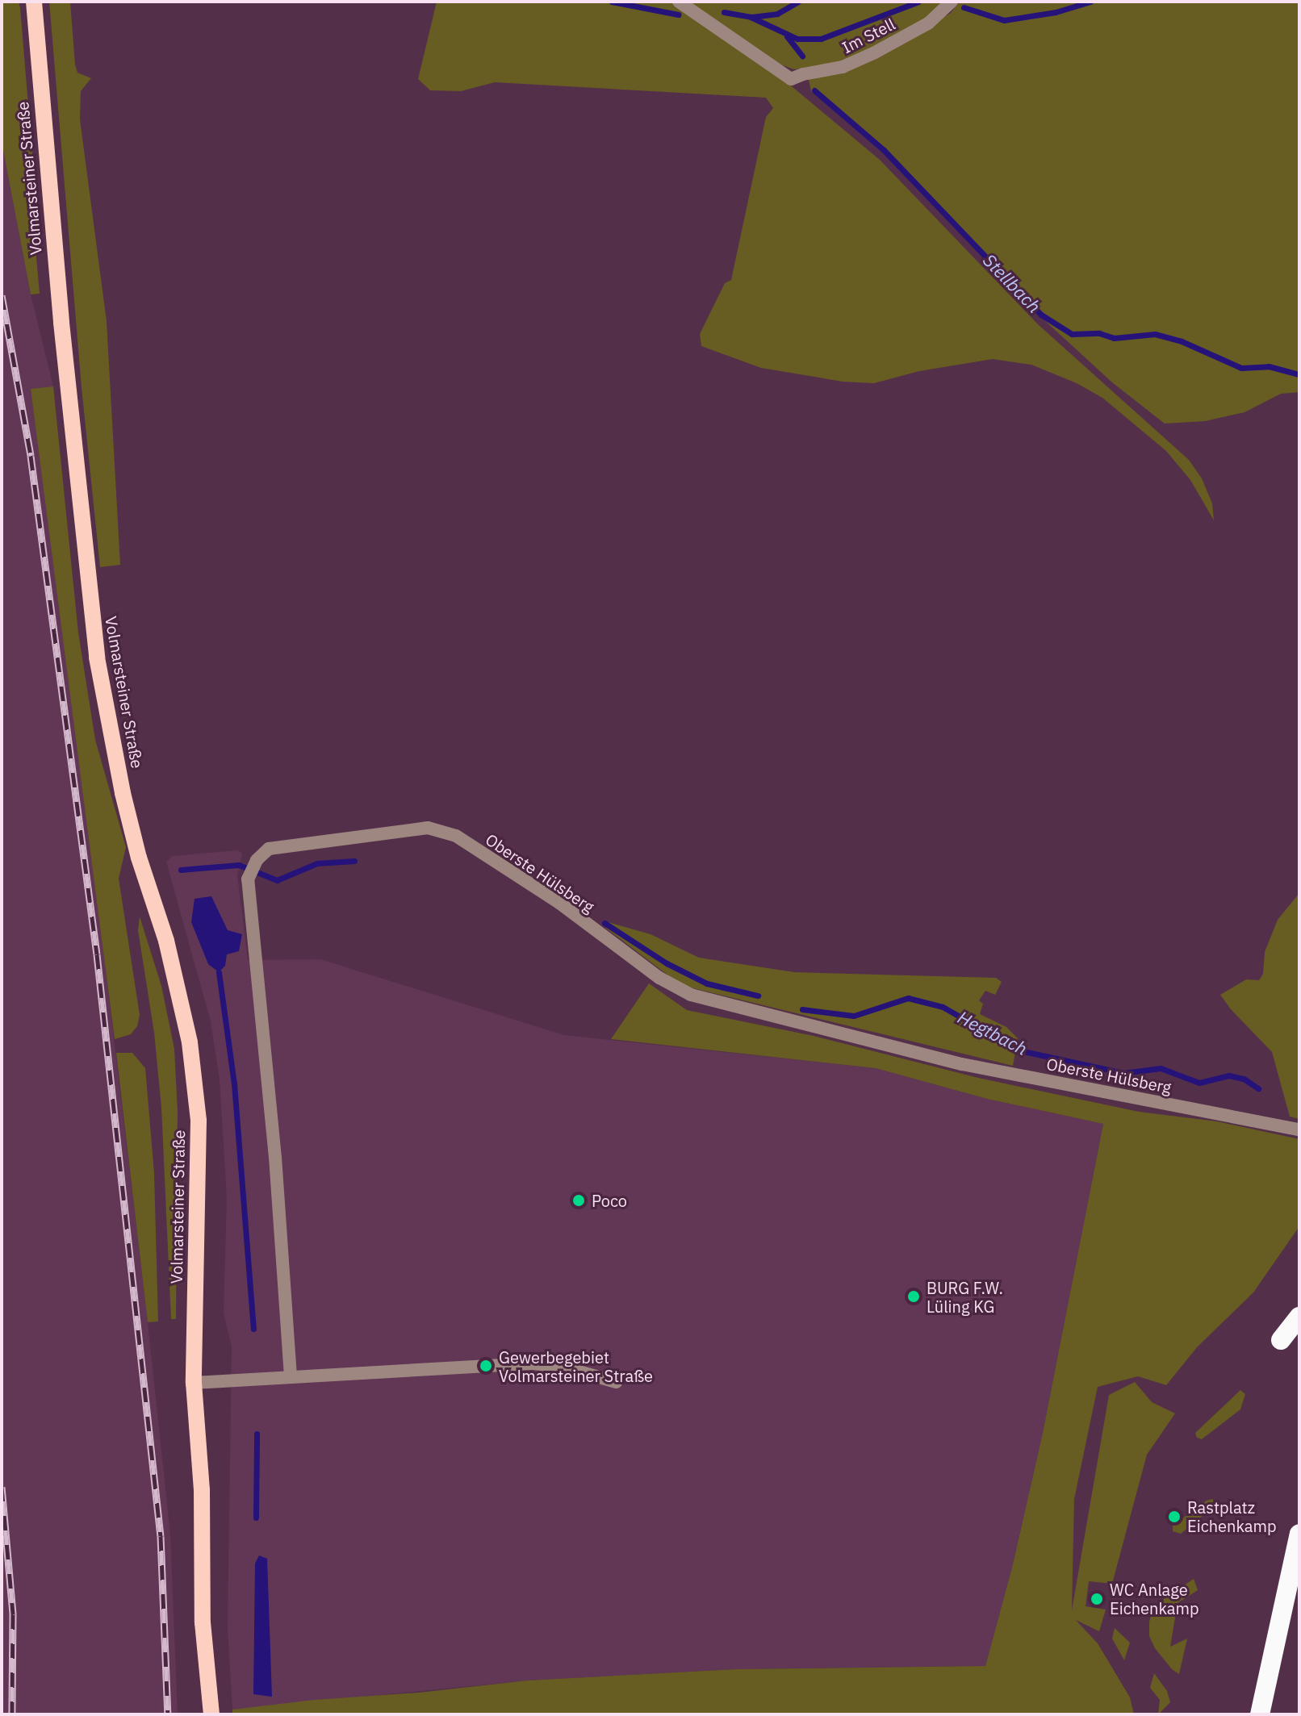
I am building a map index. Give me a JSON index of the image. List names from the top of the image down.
{
  "streets": {
    "main road": ["Volmarsteiner Straße"],
    "street": ["Im Stell", "Oberste Hülsberg"]
  },
  "water": ["Stellbach", "Hegtbach"],
  "places": [
    "Poco",
    "BURG F.W. Lüling KG",
    "Gewerbegebiet Volmarsteiner Straße",
    "Rastplatz Eichenkamp",
    "WC Anlage Eichenkamp"
  ]
}
